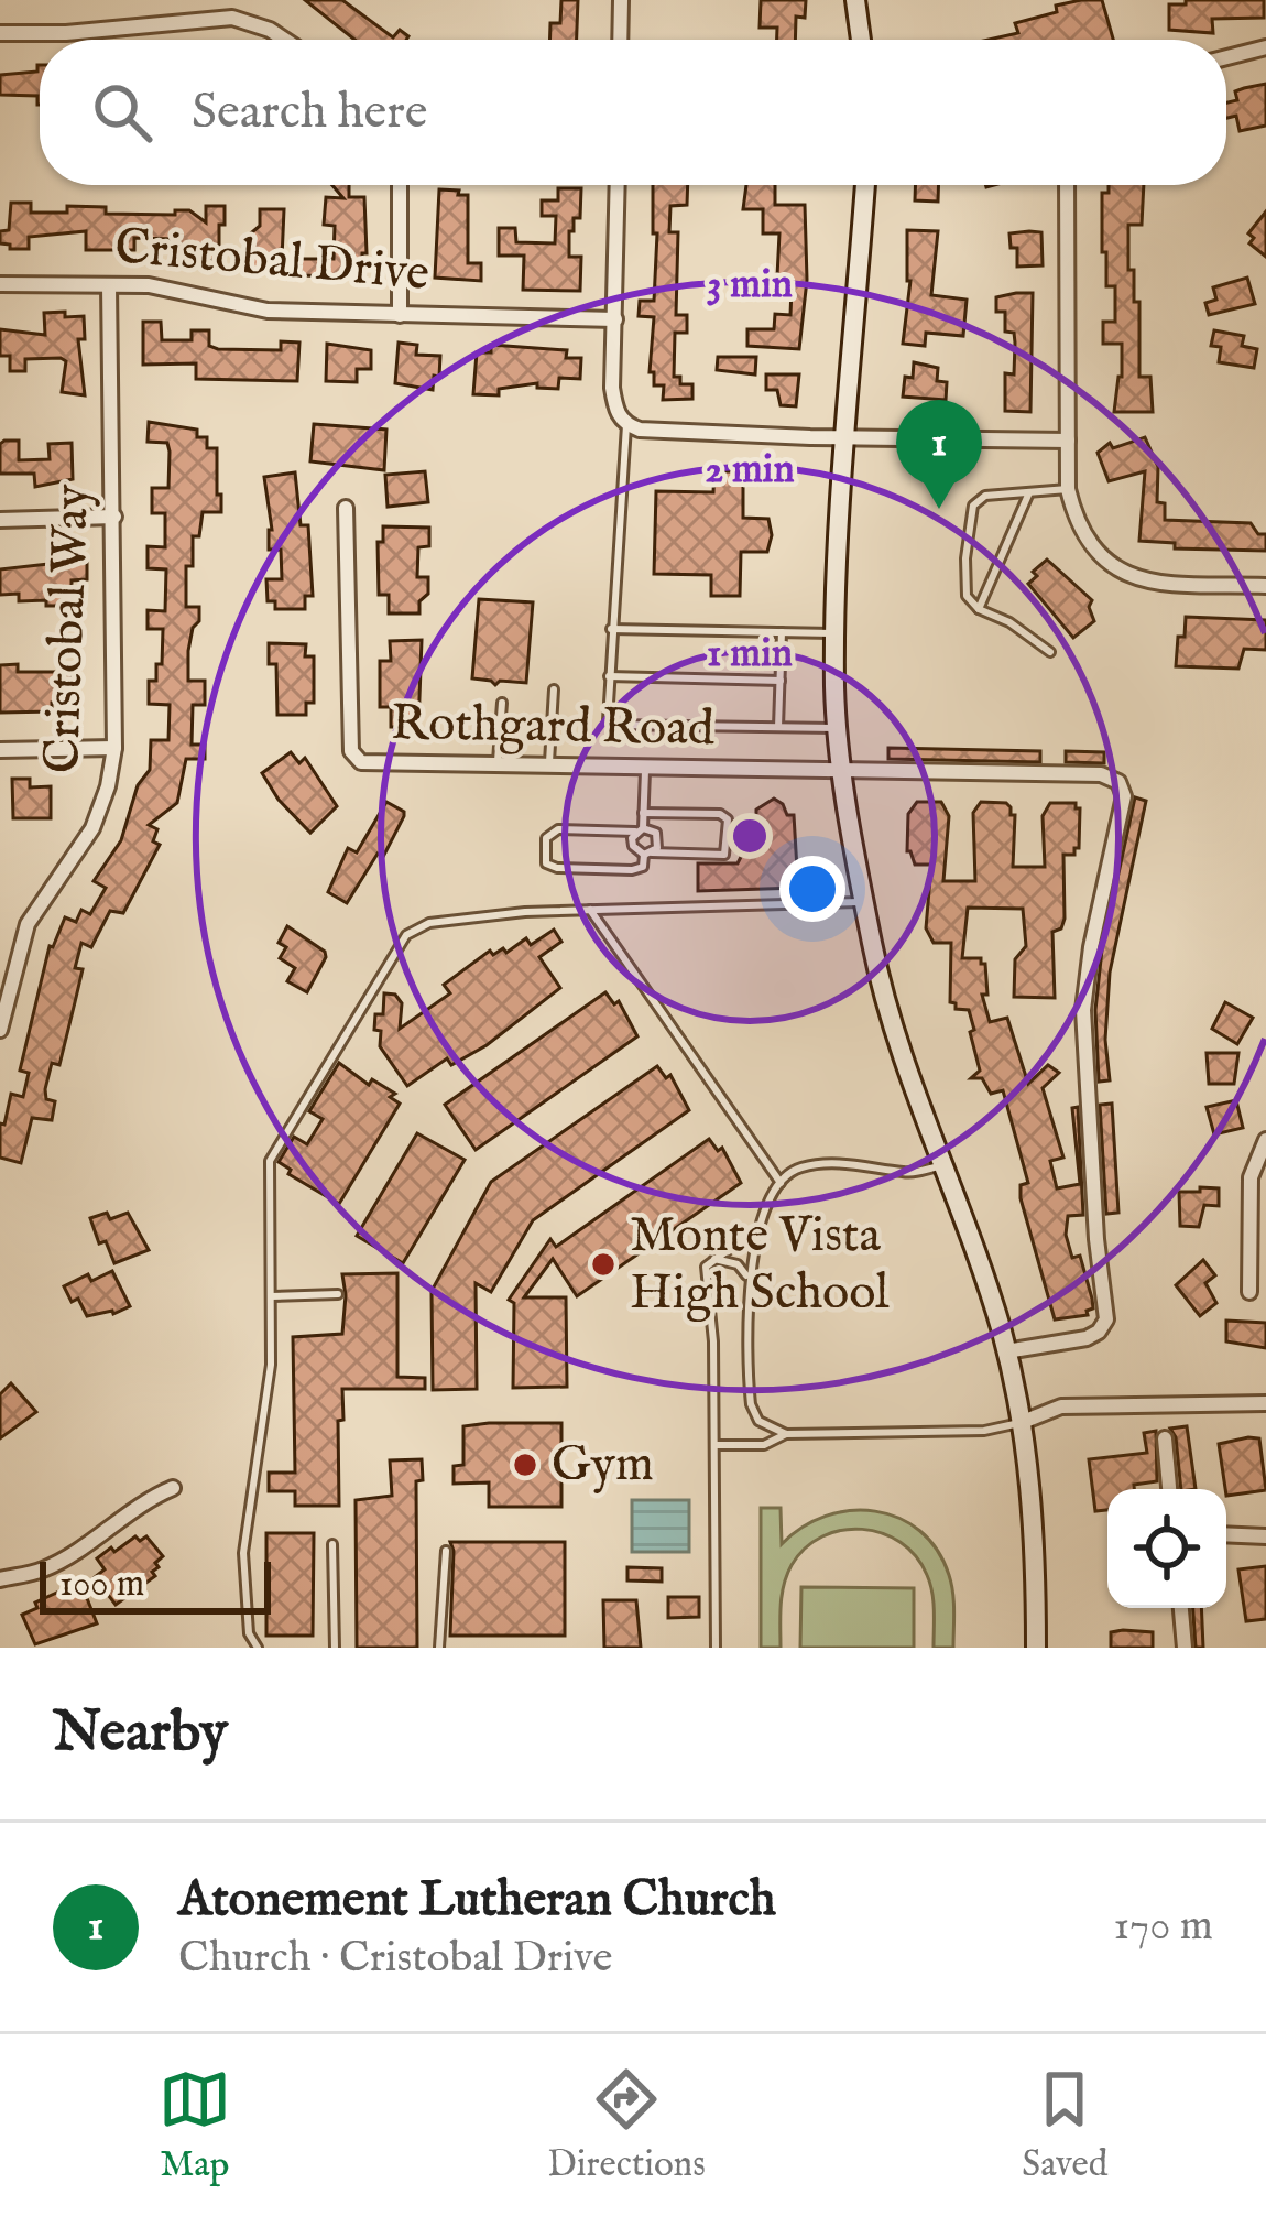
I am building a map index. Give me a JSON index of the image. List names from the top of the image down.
{
  "streets": {
    "street": ["Cristobal Drive", "Cristobal Way", "Rothgard Road"]
  },
  "crossings": [
    ["Cristobal Drive", "Cristobal Way"]
  ],
  "places": ["Monte Vista High School", "Gym"],
  "scale_bar": "100 m",
  "page": {
    "search": "Search here",
    "pins": "1",
    "scale": "100 m",
    "heading": "Nearby",
    "list": [
      {
        "mark": "1",
        "name": "Atonement Lutheran Church",
        "note": "Church · Cristobal Drive",
        "value": "170 m"
      }
    ],
    "nav": ["Map", "Directions", "Saved"]
  },
  "rings": ["3 min", "2 min", "1 min"]
}
